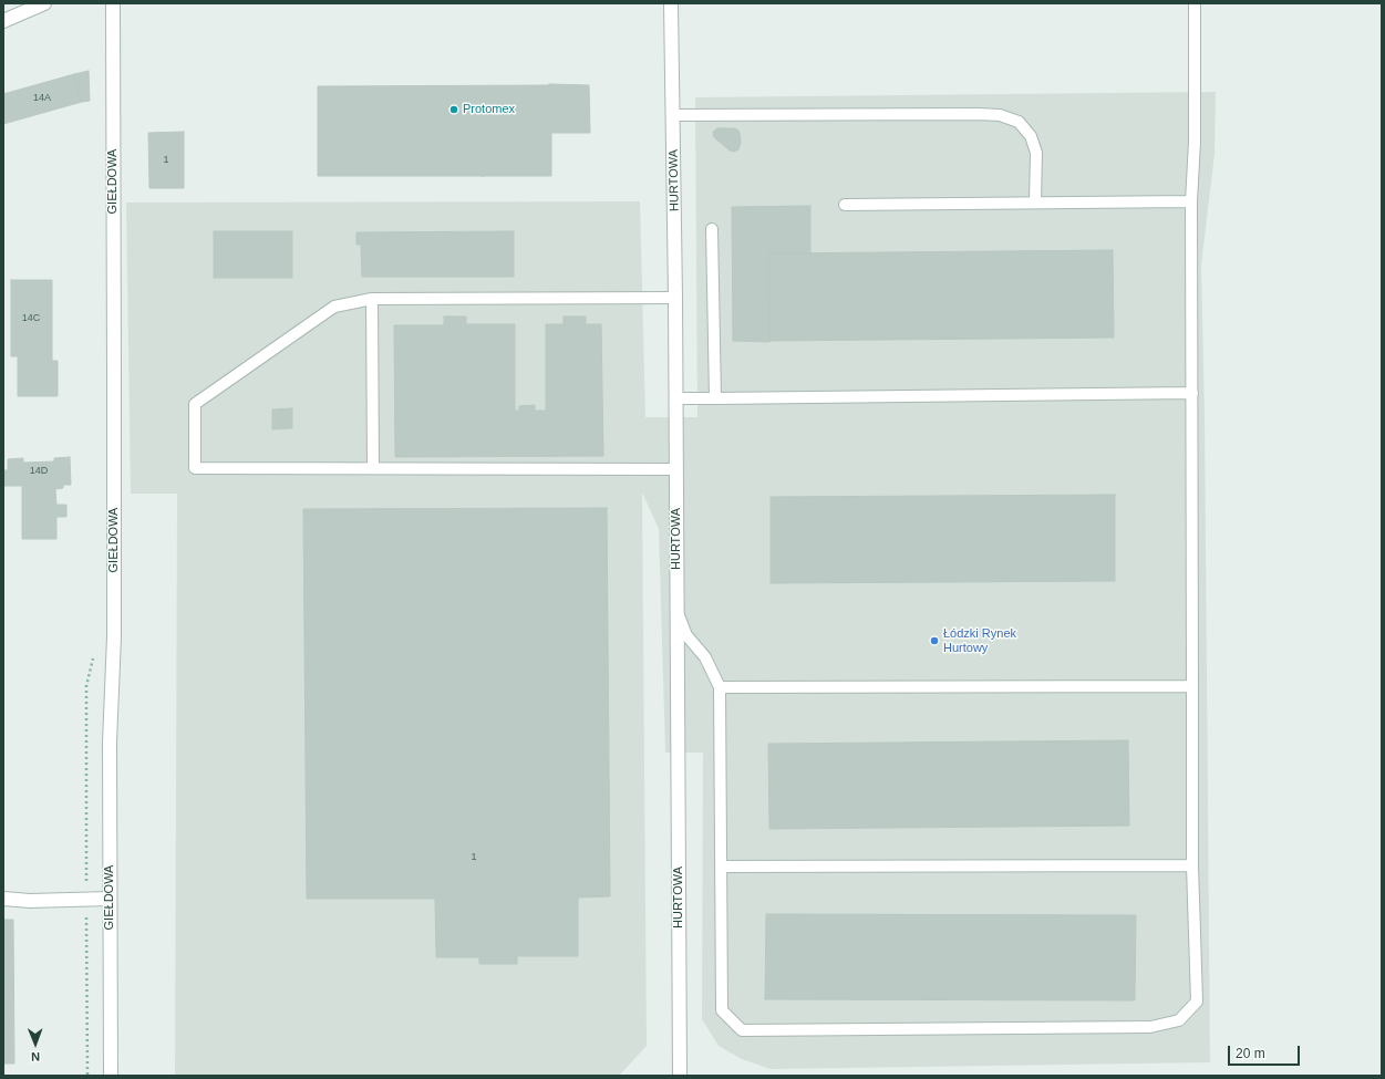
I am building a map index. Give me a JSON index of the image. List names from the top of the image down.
{
  "streets": {
    "street": ["HURTOWA", "GIEŁDOWA"]
  },
  "places": ["Protomex", "Łódzki Rynek Hurtowy"],
  "house_numbers": [
    "14A",
    "1",
    "14C",
    "14D",
    "1"
  ],
  "scale_bar": "20 m",
  "north": "bottom"
}
